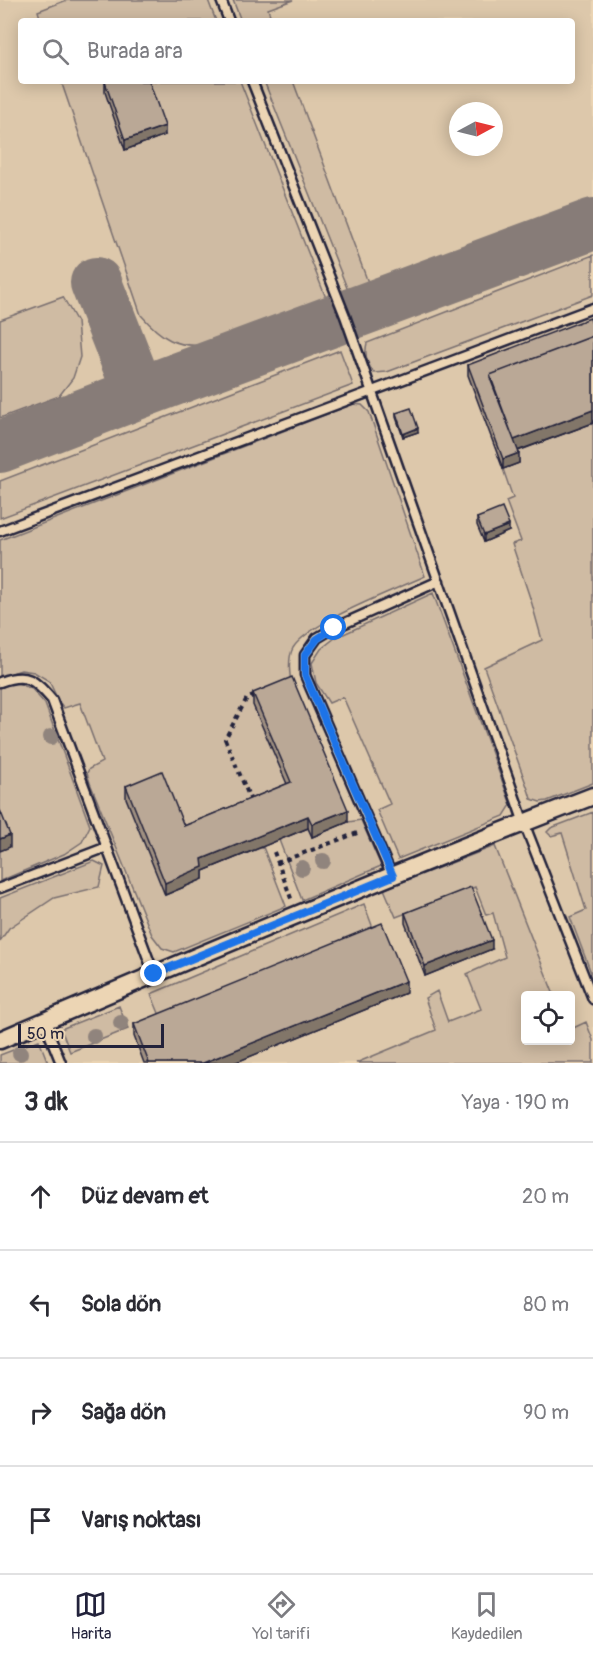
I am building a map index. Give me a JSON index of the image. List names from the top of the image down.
{
  "scale_bar": "50 m",
  "north": "right",
  "page": {
    "search": "Burada ara",
    "scale": "50 m",
    "heading": ["3 dk", "Yaya · 190 m"],
    "list": [
      ["Düz devam et", "20 m"],
      ["Sola dön", "80 m"],
      ["Sağa dön", "90 m"],
      "Varış noktası"
    ],
    "nav": ["Harita", "Yol tarifi", "Kaydedilen"]
  }
}
